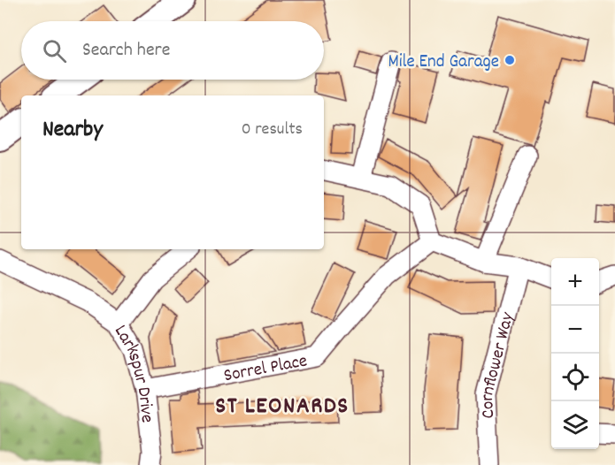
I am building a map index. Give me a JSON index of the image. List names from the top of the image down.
{
  "streets": {
    "street": ["Cornflower Way", "Sorrel Place", "Larkspur Drive"]
  },
  "crossings": [
    ["Sorrel Place", "Larkspur Drive"]
  ],
  "districts": ["ST LEONARDS"],
  "places": ["Mile End Garage"],
  "page": {
    "search": "Search here",
    "heading": ["Nearby", "0 results"],
    "map_buttons": ["+", "−"]
  }
}
